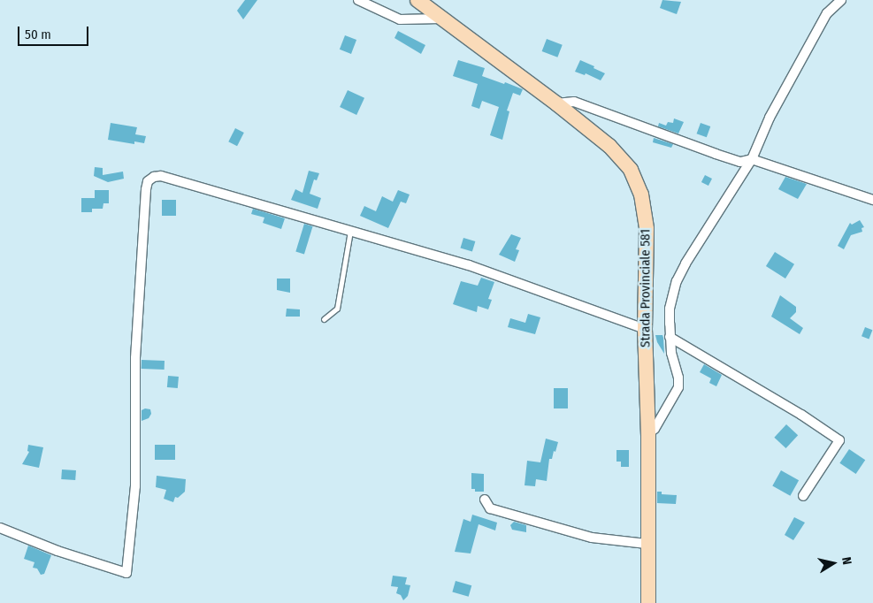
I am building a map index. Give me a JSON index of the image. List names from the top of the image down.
{
  "streets": {
    "main road": ["Strada Provinciale 581"]
  },
  "scale_bar": "50 m",
  "north": "right"
}
